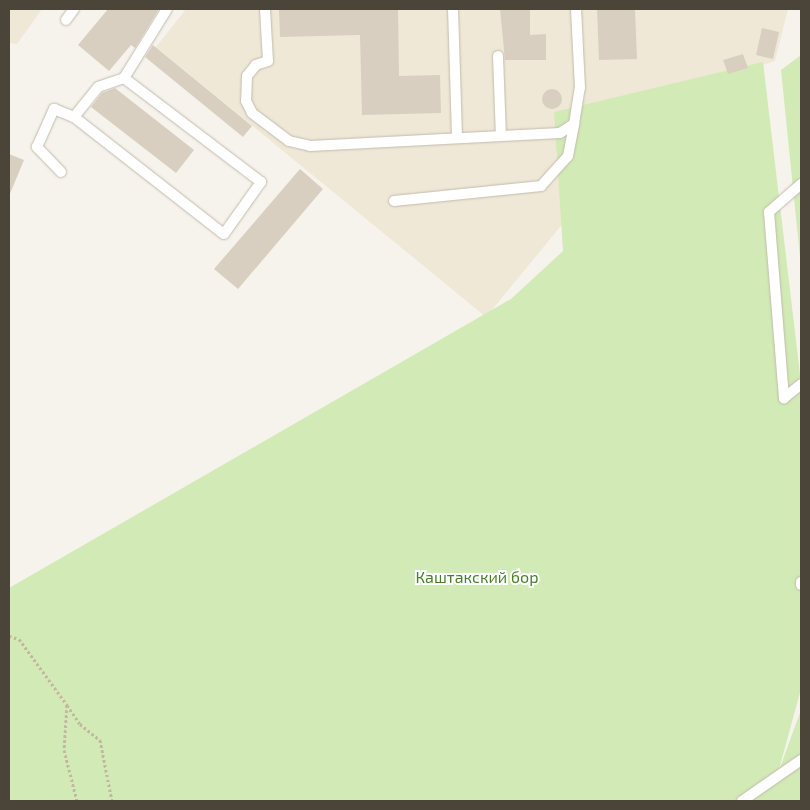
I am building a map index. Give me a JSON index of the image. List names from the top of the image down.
{
  "parks": ["Каштакский бор"]
}
